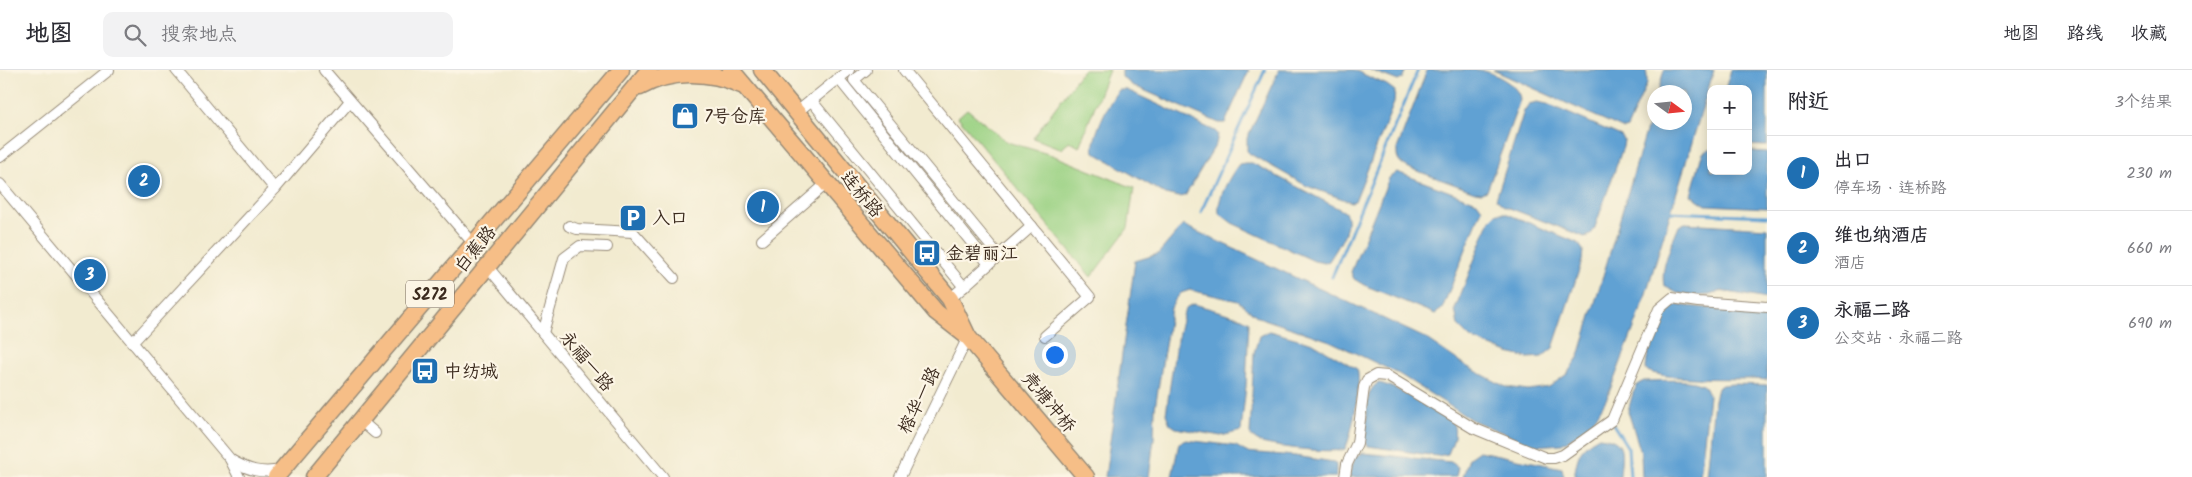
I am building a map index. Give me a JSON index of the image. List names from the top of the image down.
{
  "streets": {
    "main road": [
      "连桥路",
      "白蕉路",
      "S272",
      "壳塘冲桥"
    ],
    "street": ["永福一路", "榕华一路"]
  },
  "crossings": [
    ["连桥路", "榕华一路"],
    ["连桥路", "壳塘冲桥"],
    ["白蕉路", "S272"],
    ["白蕉路", "永福一路"]
  ],
  "places": {
    "shop": ["7号仓库"],
    "parking": ["入口"],
    "bus stop": ["金碧丽江", "中纺城"]
  },
  "north": "right",
  "page": {
    "header": "地图",
    "search": "搜索地点",
    "nav": ["地图", "路线", "收藏"],
    "heading": ["附近", "3个结果"],
    "map_buttons": ["+", "−"],
    "list": [
      {
        "mark": "1",
        "name": "出口",
        "note": "停车场 · 连桥路",
        "value": "230 m"
      },
      {
        "mark": "2",
        "name": "维也纳酒店",
        "note": "酒店",
        "value": "660 m"
      },
      {
        "mark": "3",
        "name": "永福二路",
        "note": "公交站 · 永福二路",
        "value": "690 m"
      }
    ],
    "pins": ["2", "1", "3"]
  }
}
